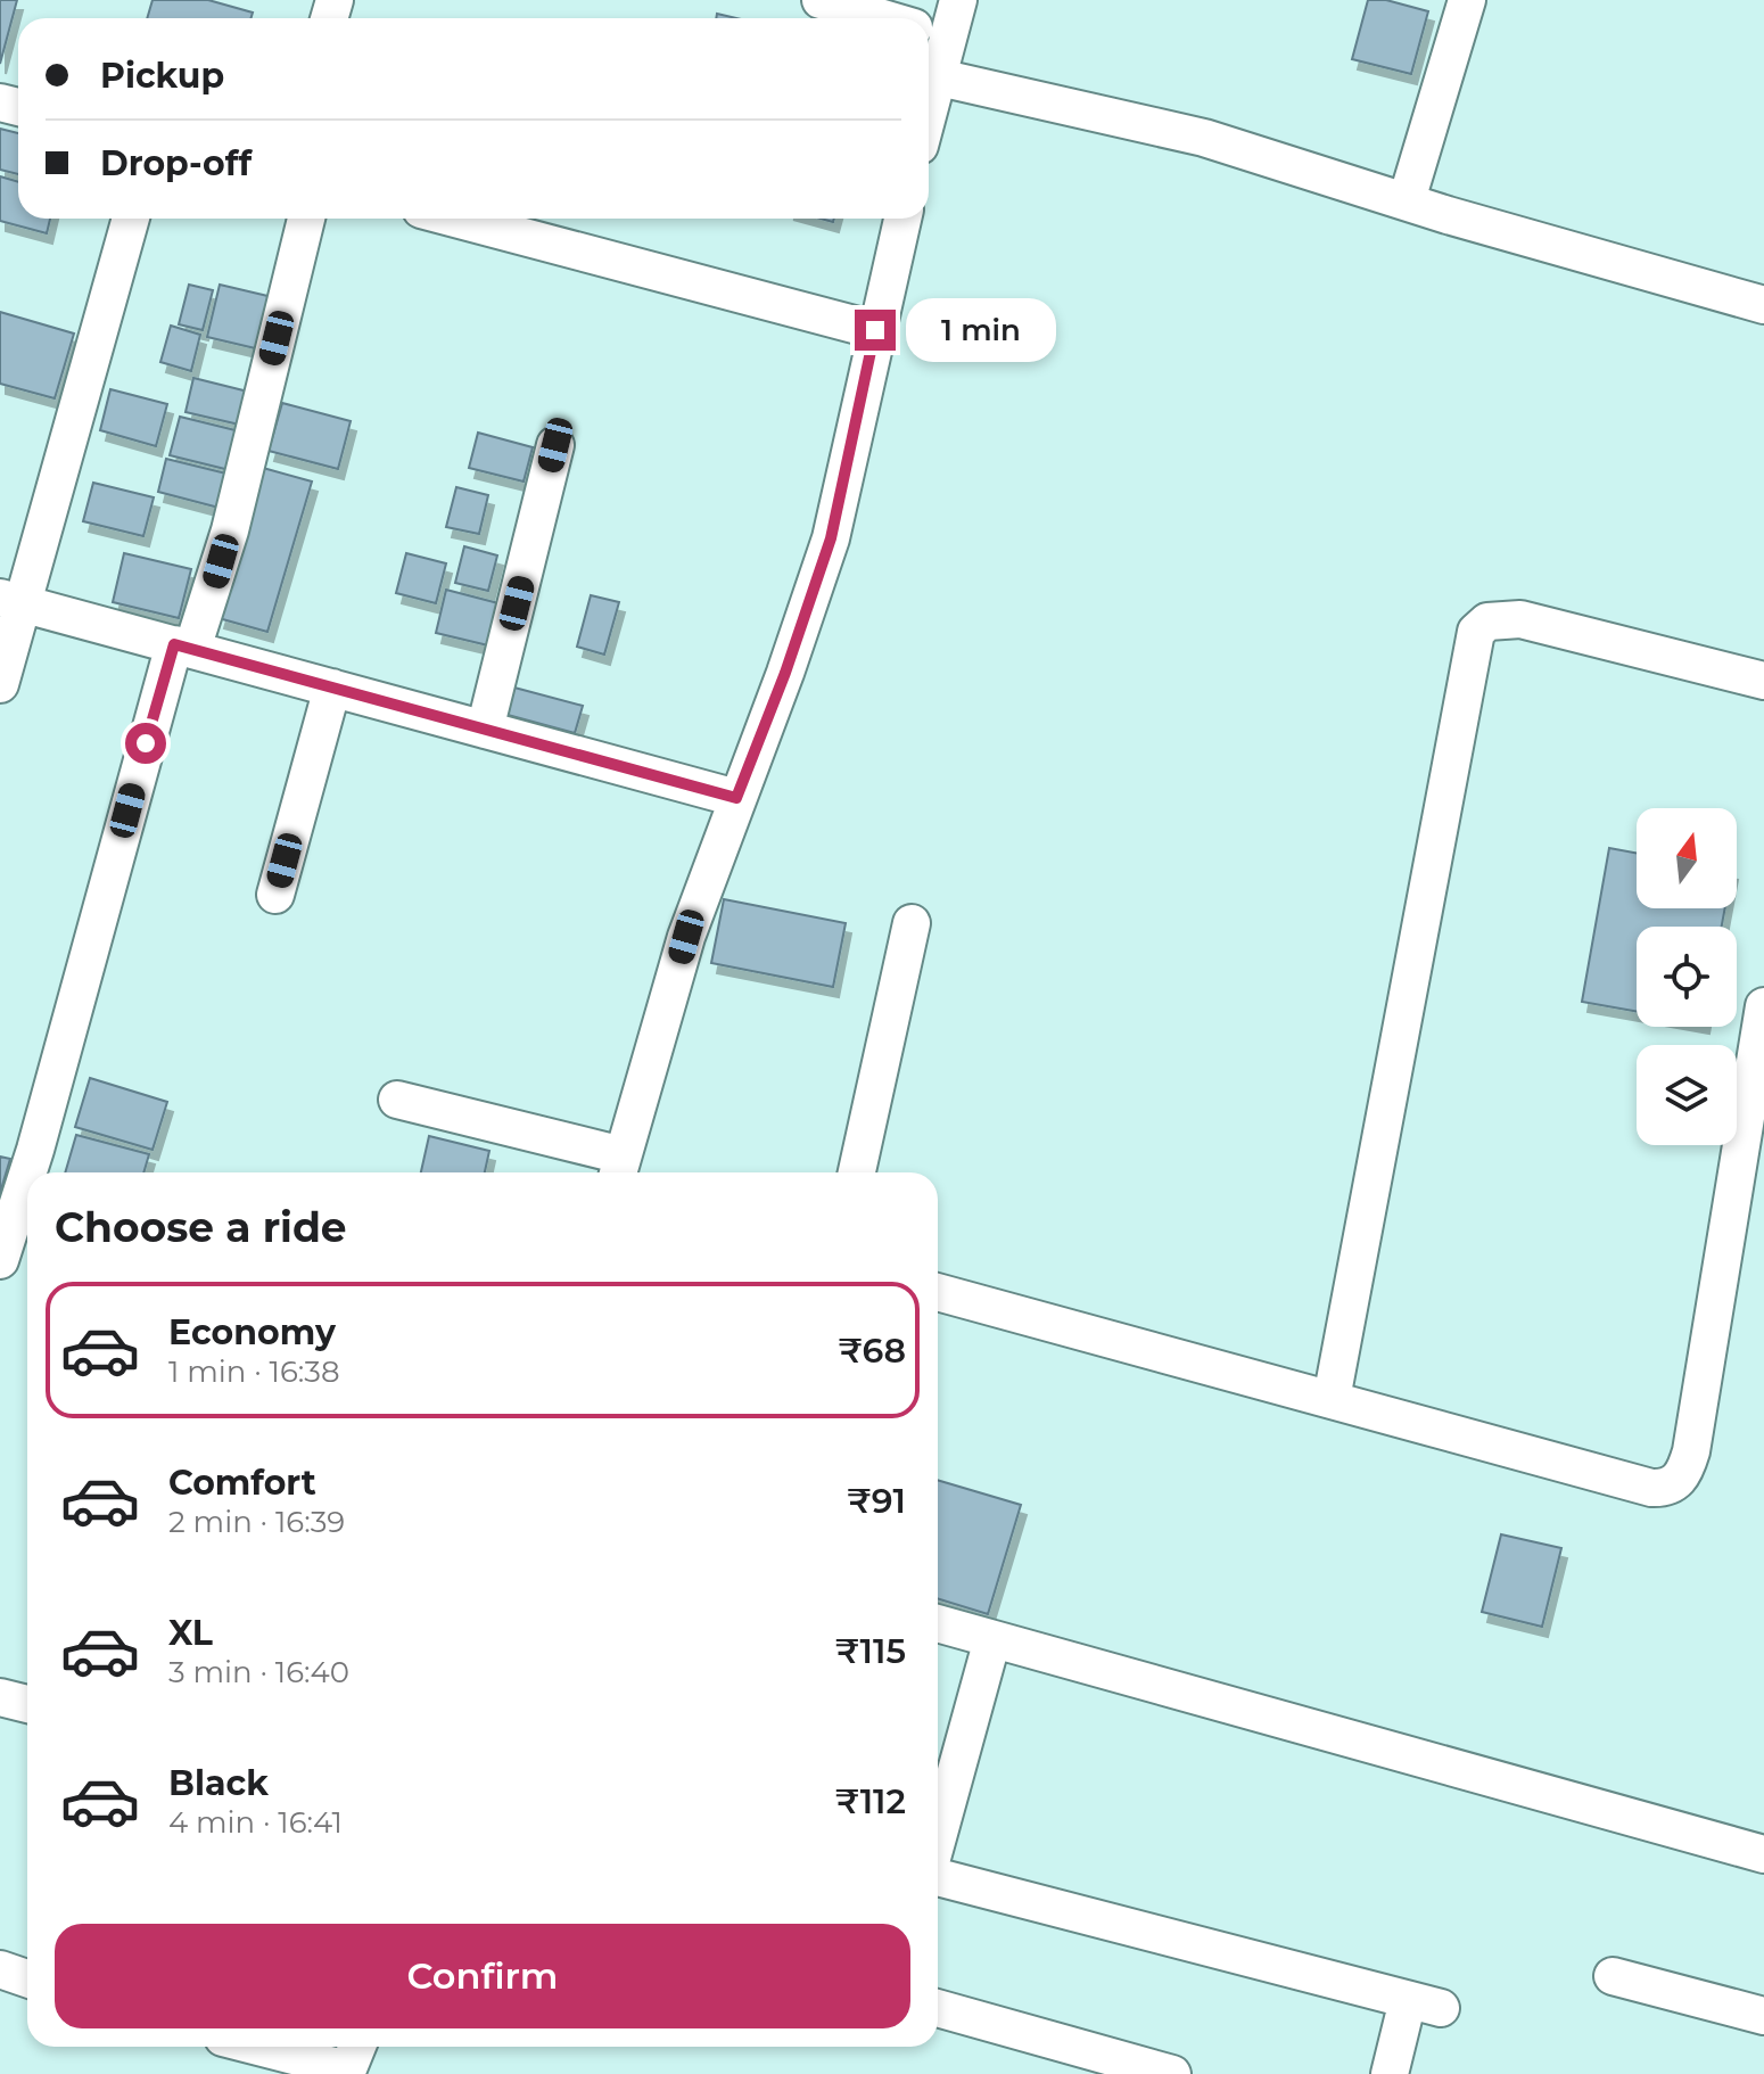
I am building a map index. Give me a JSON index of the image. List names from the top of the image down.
{
  "north": "top",
  "page": {
    "banner": ["Pickup", "Drop-off"],
    "bubble": "1 min",
    "heading": "Choose a ride",
    "list": [
      {
        "name": "Economy",
        "note": "1 min · 16:38",
        "value": "₹68"
      },
      {
        "name": "Comfort",
        "note": "2 min · 16:39",
        "value": "₹91"
      },
      {
        "name": "XL",
        "note": "3 min · 16:40",
        "value": "₹115"
      },
      {
        "name": "Black",
        "note": "4 min · 16:41",
        "value": "₹112"
      }
    ],
    "buttons": "Confirm"
  }
}
